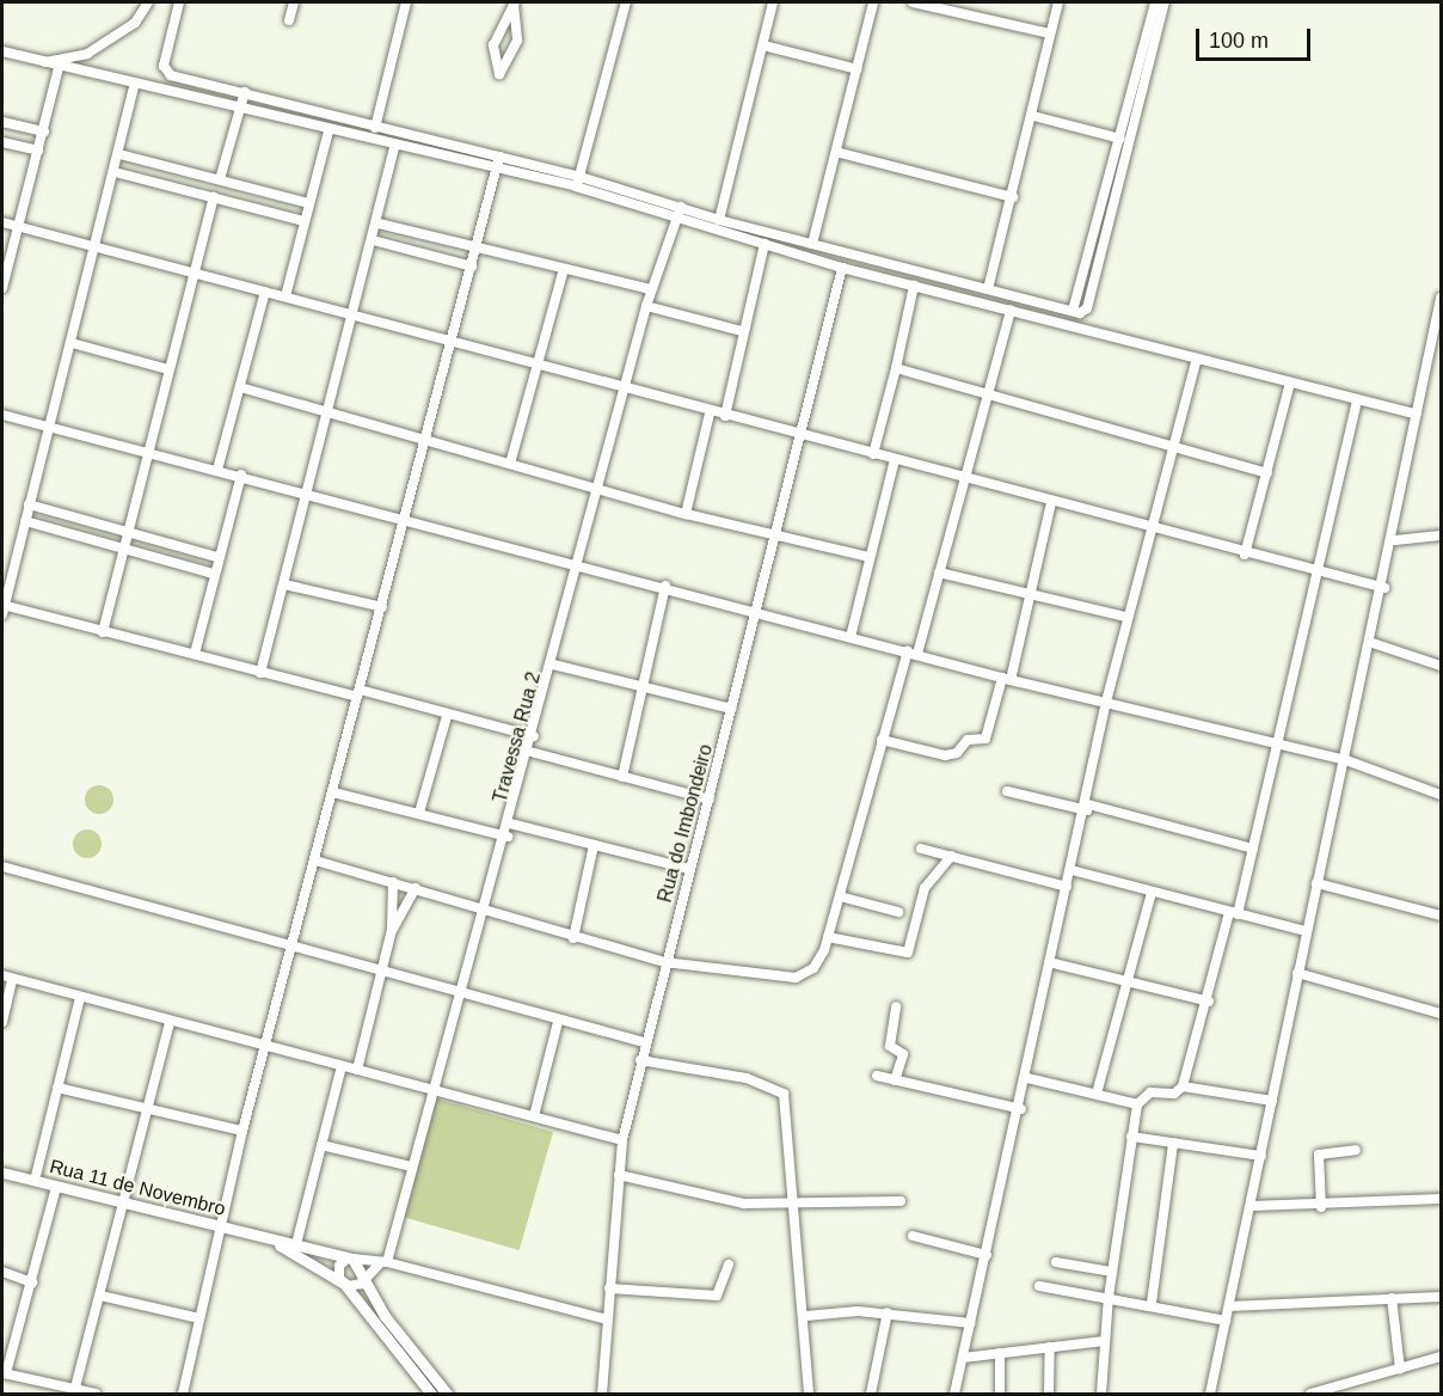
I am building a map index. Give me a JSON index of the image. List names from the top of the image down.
{
  "streets": {
    "main road": ["Rua 11 de Novembro"],
    "street": ["Travessa Rua 2", "Rua do Imbondeiro"]
  },
  "scale_bar": "100 m"
}
